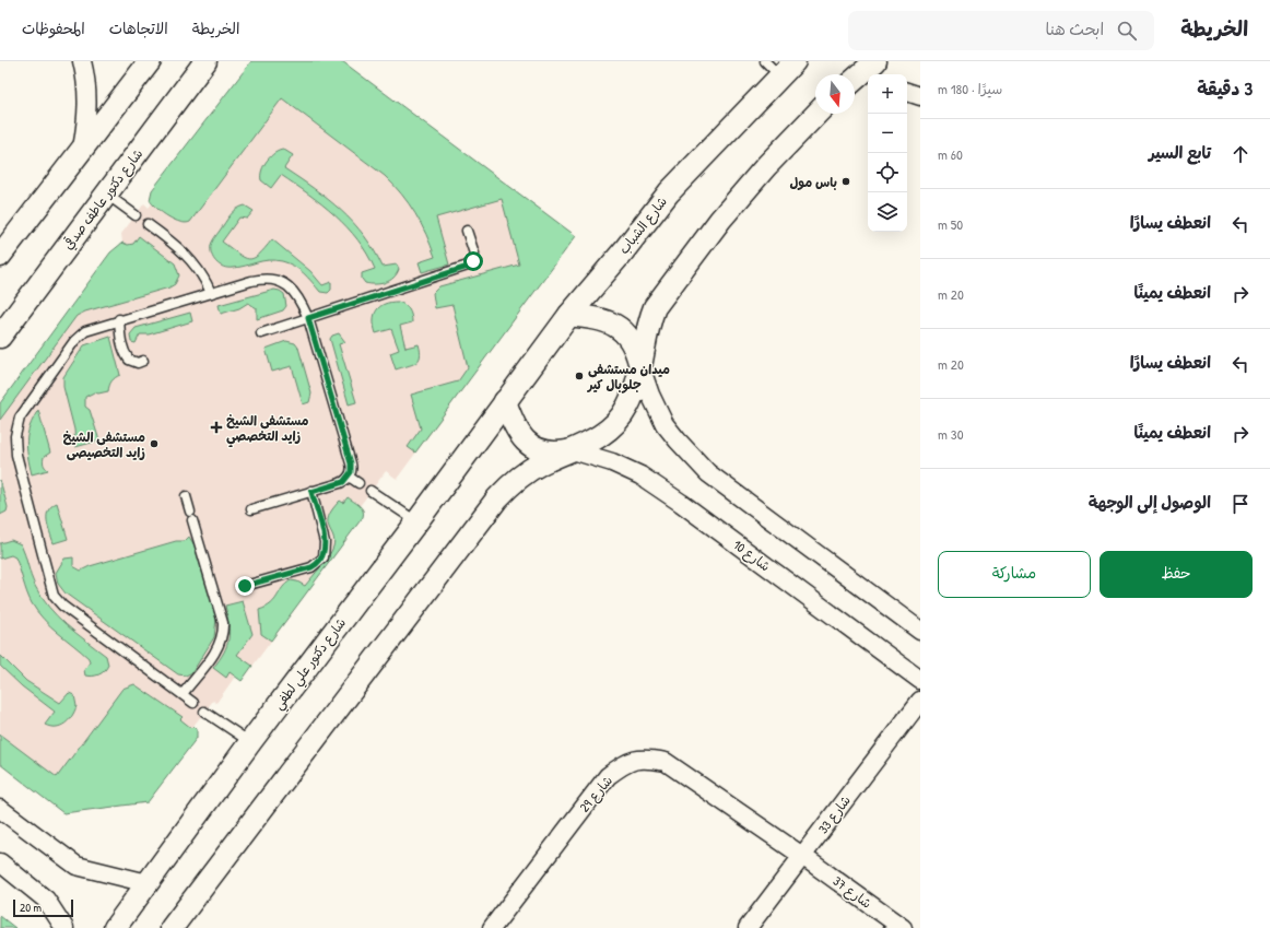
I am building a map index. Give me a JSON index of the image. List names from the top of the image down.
{
  "streets": {
    "street": [
      "شارع دكتور عاطف صدقي",
      "شارع الشباب",
      "شارع 10",
      "شارع دكتور علي لطفي",
      "شارع 29",
      "شارع 33",
      "شارع 37"
    ]
  },
  "crossings": [
    ["شارع الشباب", "شارع 10"],
    ["شارع الشباب", "شارع دكتور علي لطفي"],
    ["شارع 10", "شارع دكتور علي لطفي"],
    ["شارع 29", "شارع 33"],
    ["شارع 29", "شارع 37"],
    ["شارع 33", "شارع 37"]
  ],
  "places": {
    "other": ["باس مول", "ميدان مستشفى جلوبال كير", "مستشفى الشيخ زايد التخصيصى"],
    "health": ["مستشفى الشيخ زايد التخصصي"]
  },
  "scale_bar": "20 m",
  "north": "bottom",
  "page": {
    "header": "الخريطة",
    "search": "ابحث هنا",
    "nav": ["الخريطة", "الاتجاهات", "المحفوظات"],
    "heading": ["3 دقيقة", "سيرًا · 180 m"],
    "map_buttons": ["+", "−"],
    "list": [
      ["تابع السير", "60 m"],
      ["انعطف يسارًا", "50 m"],
      ["انعطف يمينًا", "20 m"],
      ["انعطف يسارًا", "20 m"],
      ["انعطف يمينًا", "30 m"],
      "الوصول إلى الوجهة"
    ],
    "buttons": ["حفظ", "مشاركة"],
    "scale": "20 m"
  }
}
